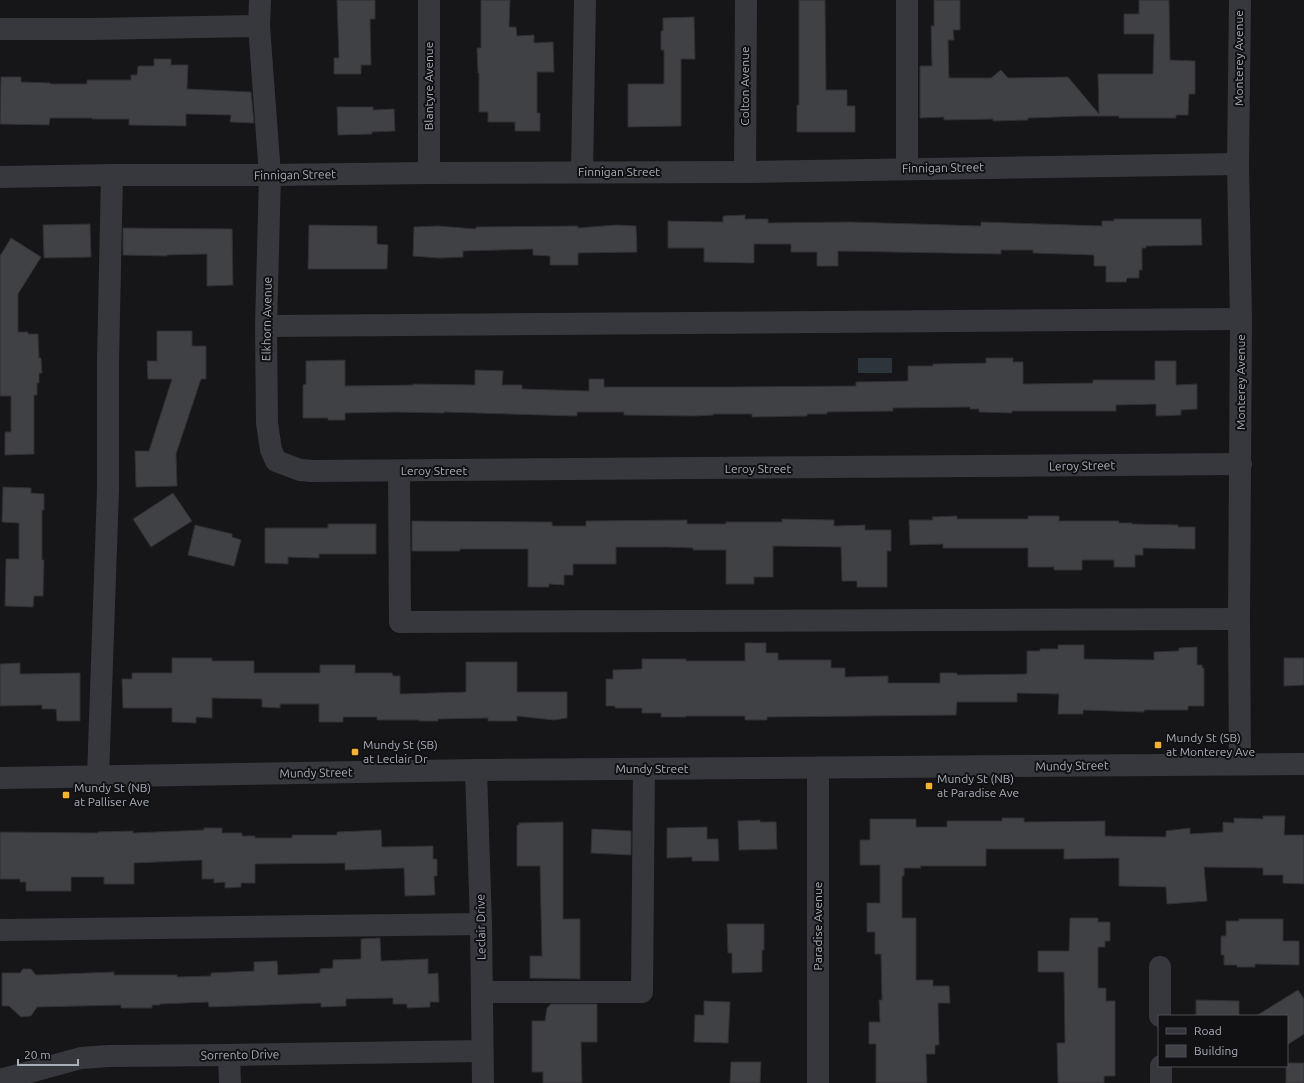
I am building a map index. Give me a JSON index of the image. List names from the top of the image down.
{
  "streets": {
    "street": [
      "Monterey Avenue",
      "Blantyre Avenue",
      "Colton Avenue",
      "Finnigan Street",
      "Elkhorn Avenue",
      "Leroy Street",
      "Mundy Street",
      "Paradise Avenue",
      "Leclair Drive",
      "Sorrento Drive"
    ]
  },
  "crossings": [
    ["Monterey Avenue", "Finnigan Street"],
    ["Monterey Avenue", "Leroy Street"],
    ["Monterey Avenue", "Mundy Street"],
    ["Blantyre Avenue", "Finnigan Street"],
    ["Colton Avenue", "Finnigan Street"],
    ["Finnigan Street", "Elkhorn Avenue"],
    ["Elkhorn Avenue", "Leroy Street"],
    ["Mundy Street", "Paradise Avenue"],
    ["Mundy Street", "Leclair Drive"],
    ["Leclair Drive", "Sorrento Drive"]
  ],
  "places": {
    "transit": [
      "Mundy St (SB) at Monterey Ave",
      "Mundy St (SB) at Leclair Dr",
      "Mundy St (NB) at Paradise Ave",
      "Mundy St (NB) at Palliser Ave"
    ]
  },
  "legend": ["Road", "Building"],
  "scale_bar": "20 m"
}
